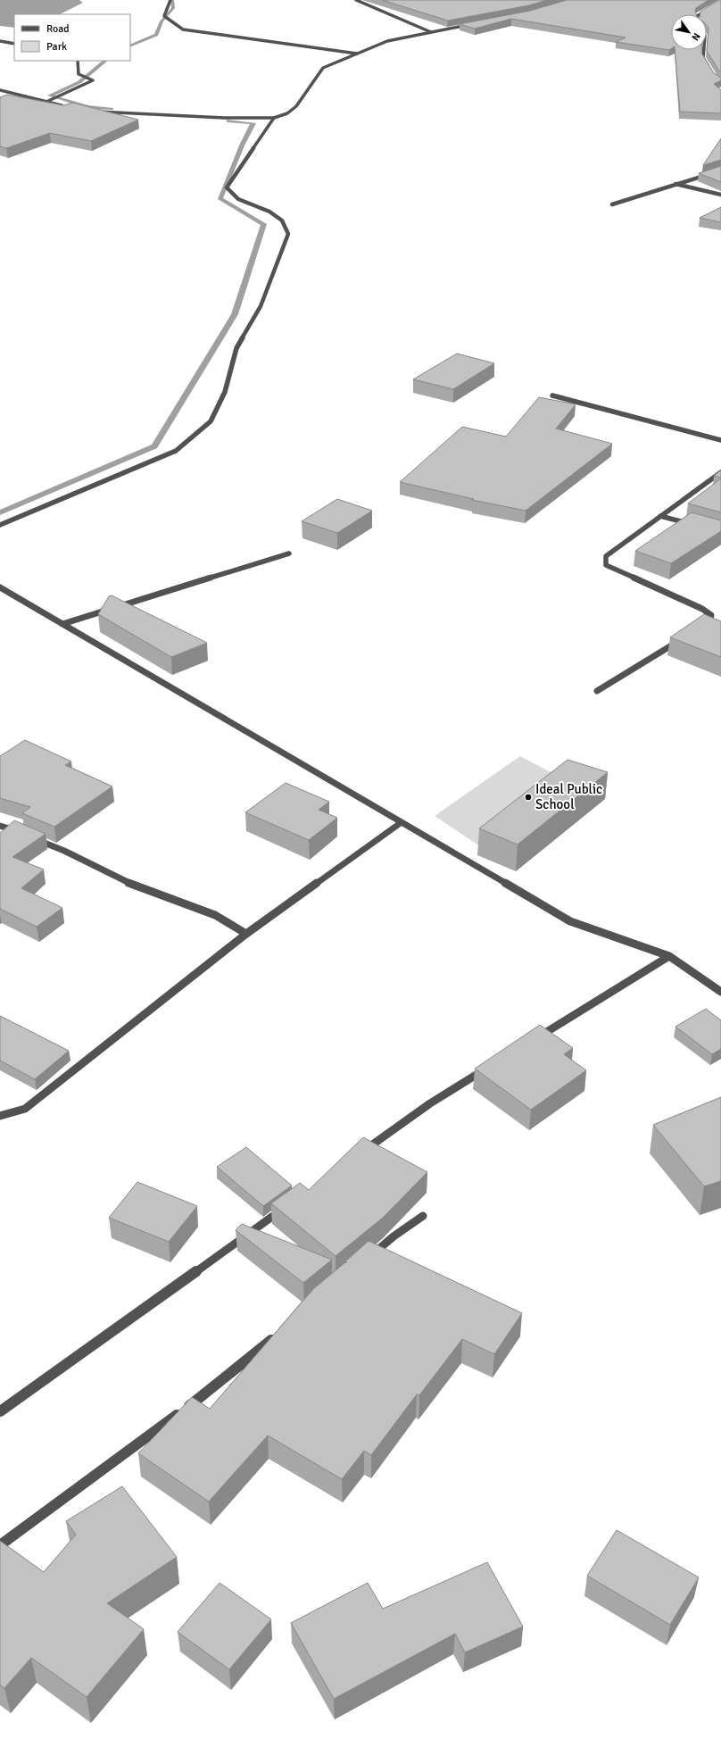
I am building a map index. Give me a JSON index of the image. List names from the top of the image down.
{
  "places": ["Ideal Public School"],
  "legend": ["Road", "Park"],
  "north": "bottom right"
}
